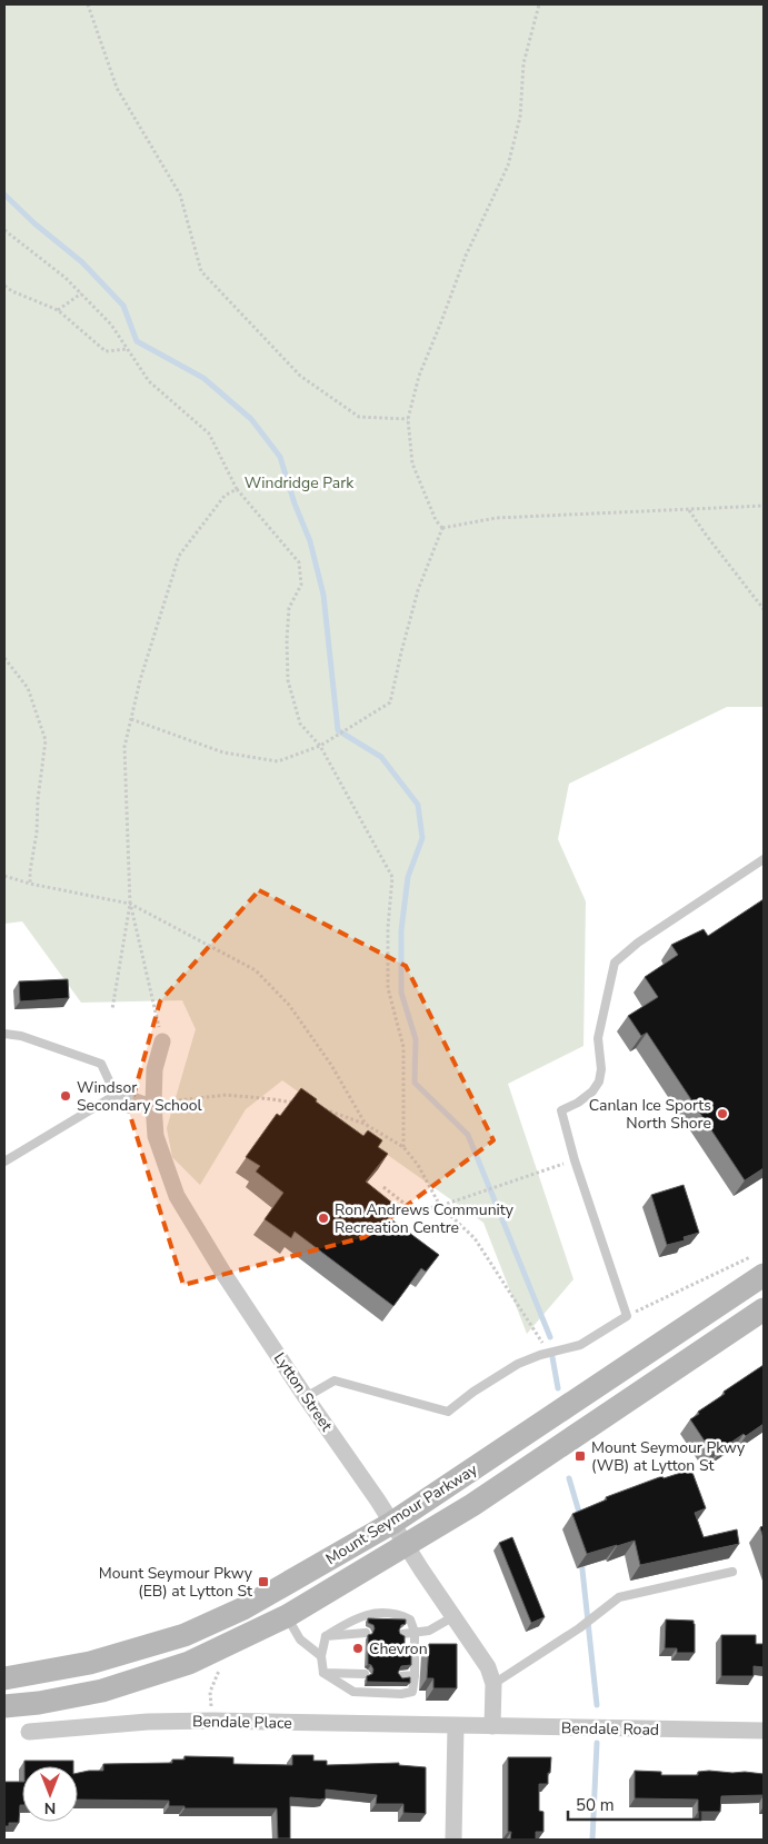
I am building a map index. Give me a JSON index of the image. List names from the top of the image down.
{
  "streets": {
    "main road": ["Mount Seymour Parkway"],
    "street": ["Lytton Street", "Bendale Place", "Bendale Road"]
  },
  "crossings": [
    ["Lytton Street", "Mount Seymour Parkway"],
    ["Lytton Street", "Bendale Road"],
    ["Bendale Place", "Bendale Road"]
  ],
  "parks": ["Windridge Park"],
  "places": {
    "other": [
      "Windsor Secondary School",
      "Canlan Ice Sports North Shore",
      "Ron Andrews Community Recreation Centre",
      "Chevron"
    ],
    "transit": ["Mount Seymour Pkwy (WB) at Lytton St", "Mount Seymour Pkwy (EB) at Lytton St"]
  },
  "scale_bar": "50 m",
  "north": "bottom"
}
